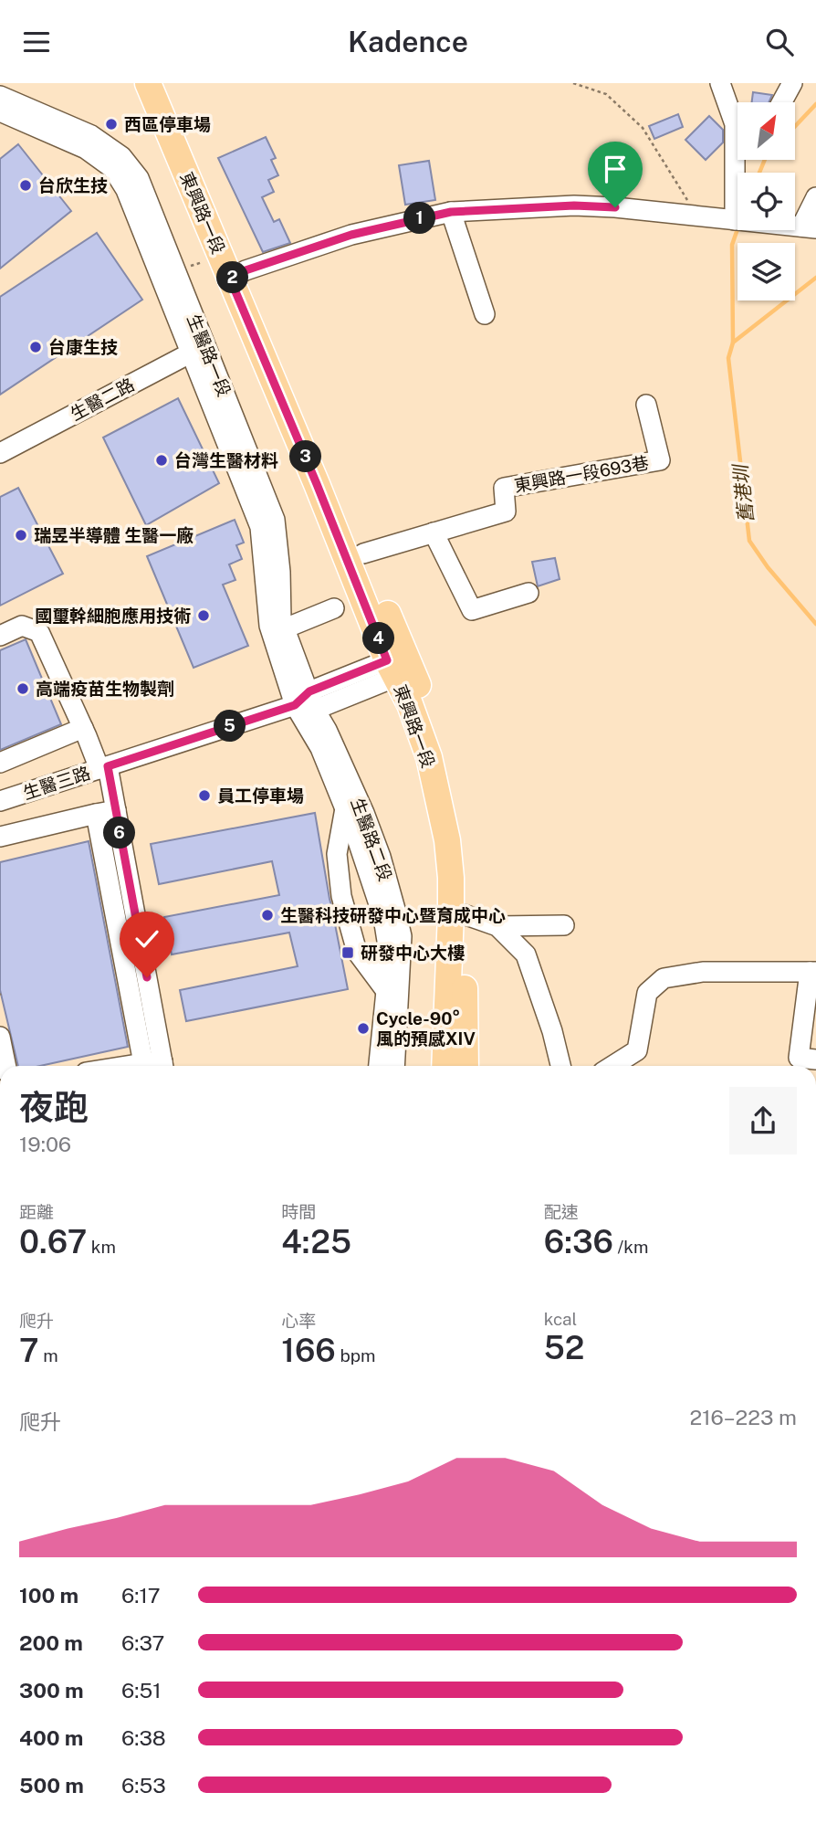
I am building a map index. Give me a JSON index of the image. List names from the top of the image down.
{
  "streets": {
    "main road": ["東興路一段"],
    "street": [
      "生醫路一段",
      "生醫二路",
      "東興路一段693巷",
      "生醫三路",
      "生醫路二段"
    ]
  },
  "crossings": [
    ["東興路一段", "東興路一段693巷"],
    ["生醫路一段", "生醫二路"],
    ["生醫路一段", "生醫三路"],
    ["生醫路一段", "生醫路二段"],
    ["生醫三路", "生醫路二段"]
  ],
  "water": ["舊港圳"],
  "places": {
    "other": [
      "西區停車場",
      "台欣生技",
      "台康生技",
      "台灣生醫材料",
      "瑞昱半導體 生醫一廠",
      "國璽幹細胞應用技術",
      "高端疫苗生物製劑",
      "員工停車場",
      "生醫科技研發中心暨育成中心",
      "Cycle-90° 風的預感XIV"
    ],
    "transit": ["研發中心大樓"]
  },
  "north": "top right",
  "page": {
    "header": "Kadence",
    "pins": [
      "1",
      "2",
      "3",
      "4",
      "5",
      "6"
    ],
    "heading": ["夜跑", "19:06"],
    "stats": [
      ["距離", "0.67 km"],
      ["時間", "4:25"],
      ["配速", "6:36 /km"],
      ["爬升", "7 m"],
      ["心率", "166 bpm"],
      ["kcal", "52"]
    ],
    "chart": ["爬升", "216–223 m"],
    "list": [
      {
        "name": "100 m",
        "note": "6:17"
      },
      {
        "name": "200 m",
        "note": "6:37"
      },
      {
        "name": "300 m",
        "note": "6:51"
      },
      {
        "name": "400 m",
        "note": "6:38"
      },
      {
        "name": "500 m",
        "note": "6:53"
      }
    ]
  }
}
